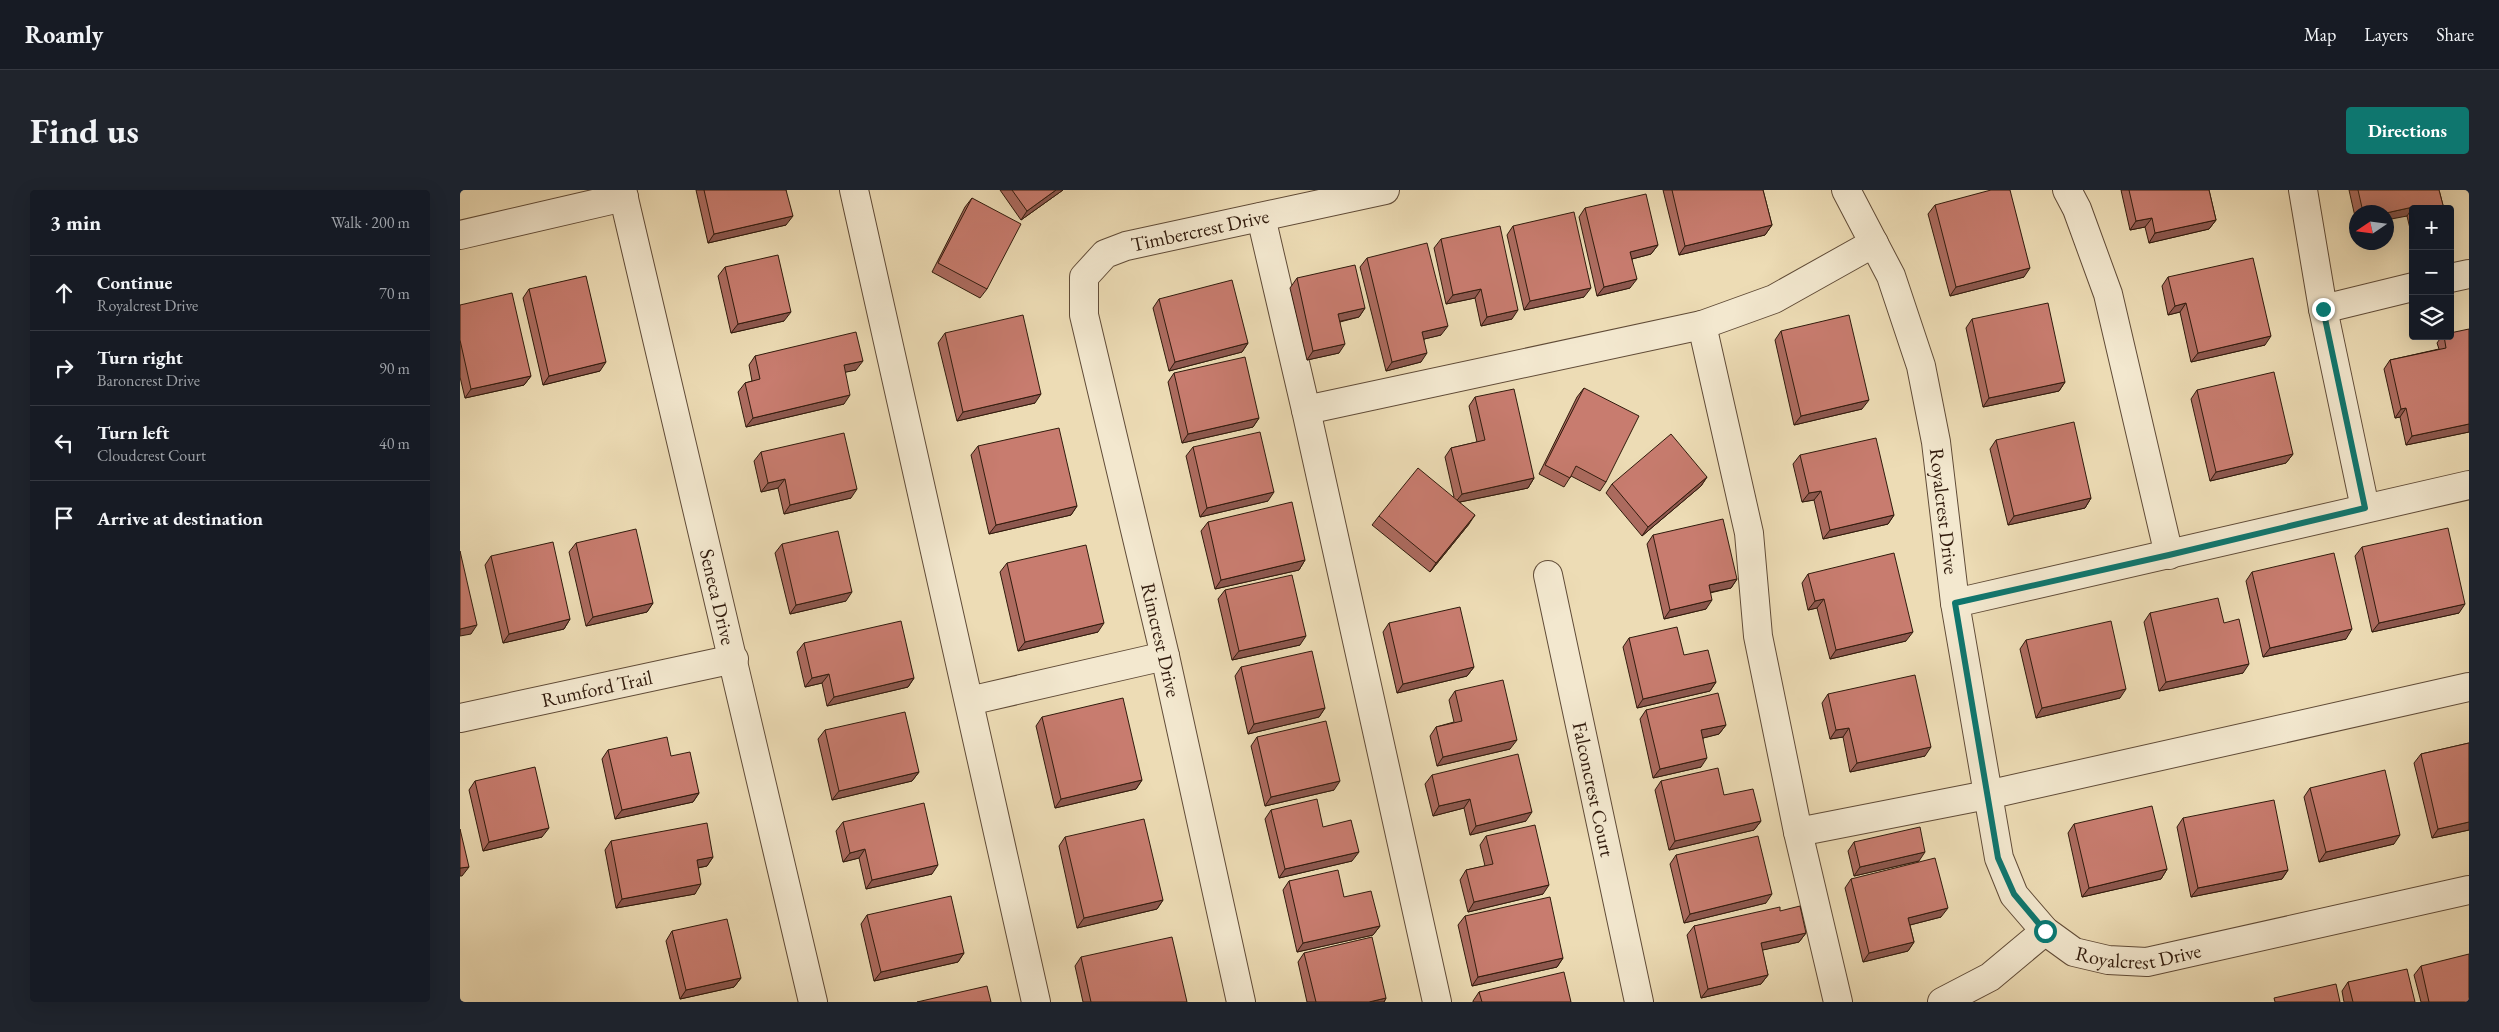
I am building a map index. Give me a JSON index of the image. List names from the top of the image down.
{
  "streets": {
    "street": [
      "Timbercrest Drive",
      "Royalcrest Drive",
      "Seneca Drive",
      "Rimcrest Drive",
      "Rumford Trail",
      "Falconcrest Court"
    ]
  },
  "crossings": [
    ["Timbercrest Drive", "Rimcrest Drive"],
    ["Seneca Drive", "Rumford Trail"]
  ],
  "north": "left",
  "page": {
    "header": "Roamly",
    "nav": ["Map", "Layers", "Share"],
    "buttons": "Directions",
    "title": "Find us",
    "heading": ["3 min", "Walk · 200 m"],
    "map_buttons": ["+", "−"],
    "list": [
      ["Continue", "Royalcrest Drive", "70 m"],
      ["Turn right", "Baroncrest Drive", "90 m"],
      ["Turn left", "Cloudcrest Court", "40 m"],
      "Arrive at destination"
    ]
  }
}
